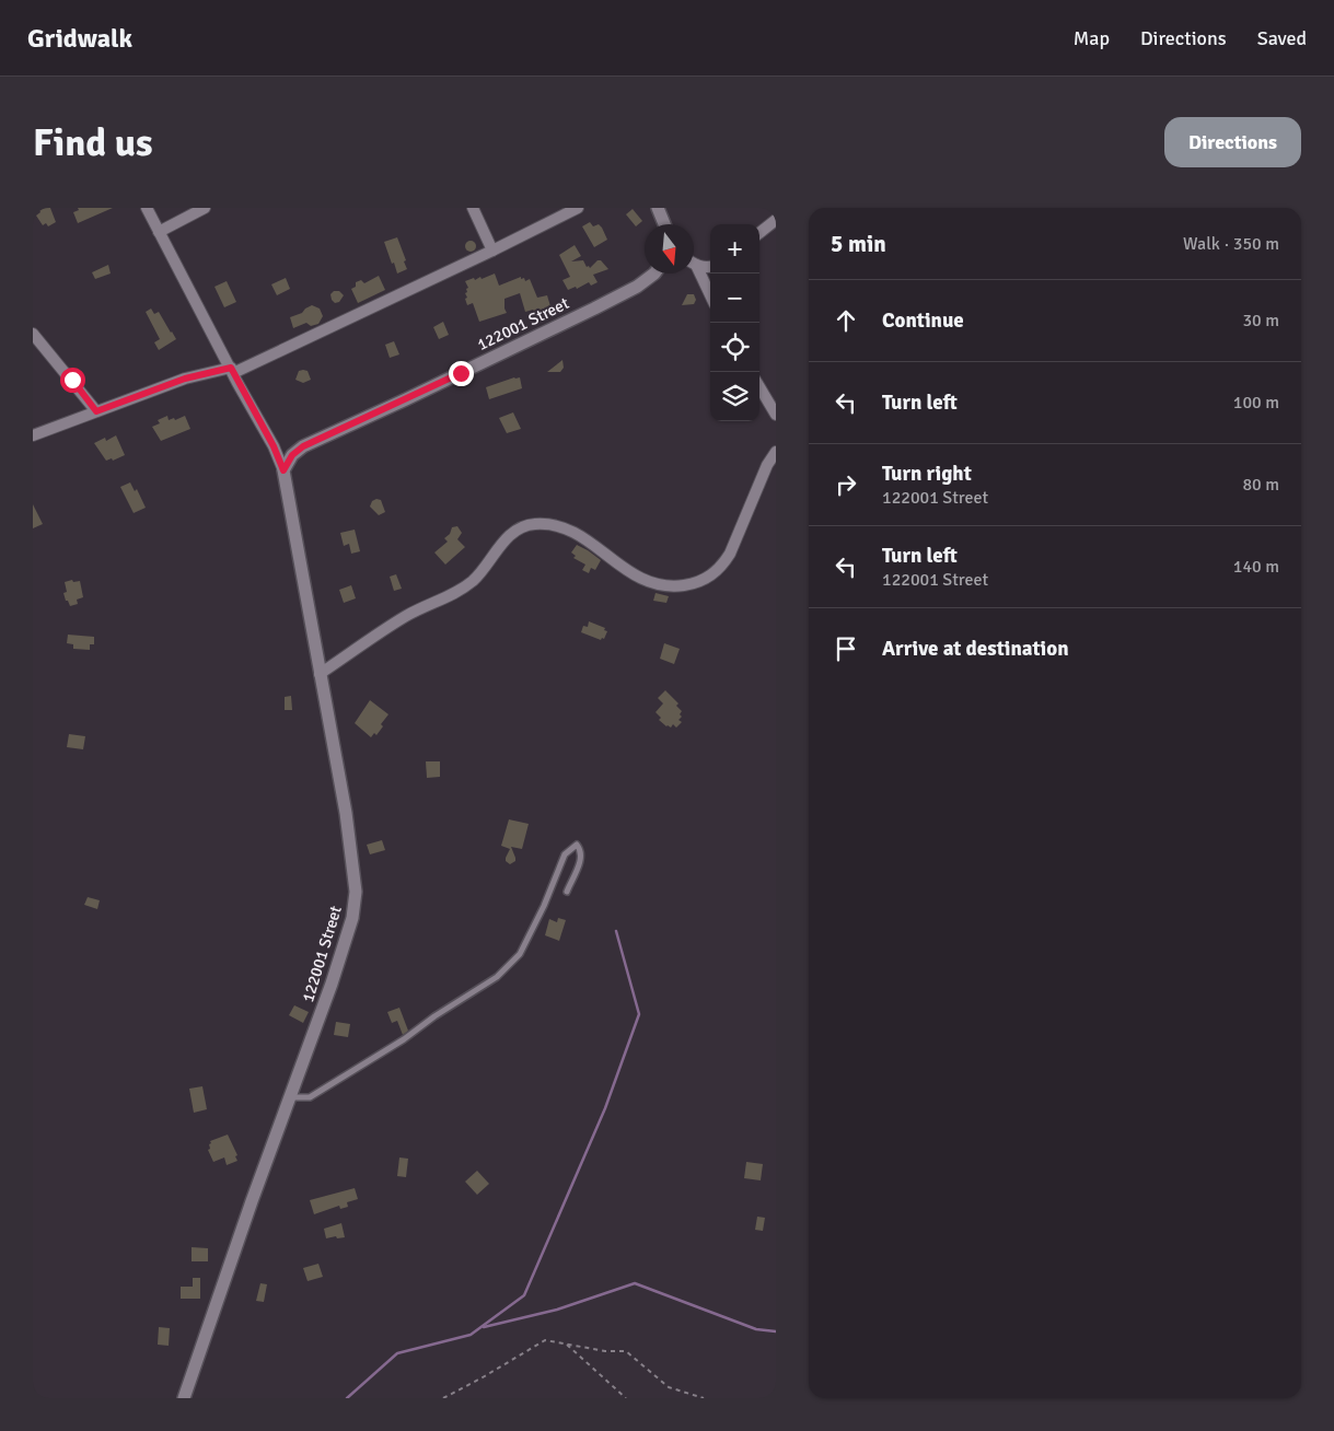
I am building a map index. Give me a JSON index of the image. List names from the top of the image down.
{
  "streets": {
    "street": ["122001 Street"]
  },
  "north": "bottom",
  "page": {
    "header": "Gridwalk",
    "nav": ["Map", "Directions", "Saved"],
    "buttons": "Directions",
    "title": "Find us",
    "heading": ["5 min", "Walk · 350 m"],
    "map_buttons": ["+", "−"],
    "list": [
      ["Continue", "30 m"],
      ["Turn left", "100 m"],
      ["Turn right", "122001 Street", "80 m"],
      ["Turn left", "122001 Street", "140 m"],
      "Arrive at destination"
    ]
  }
}
